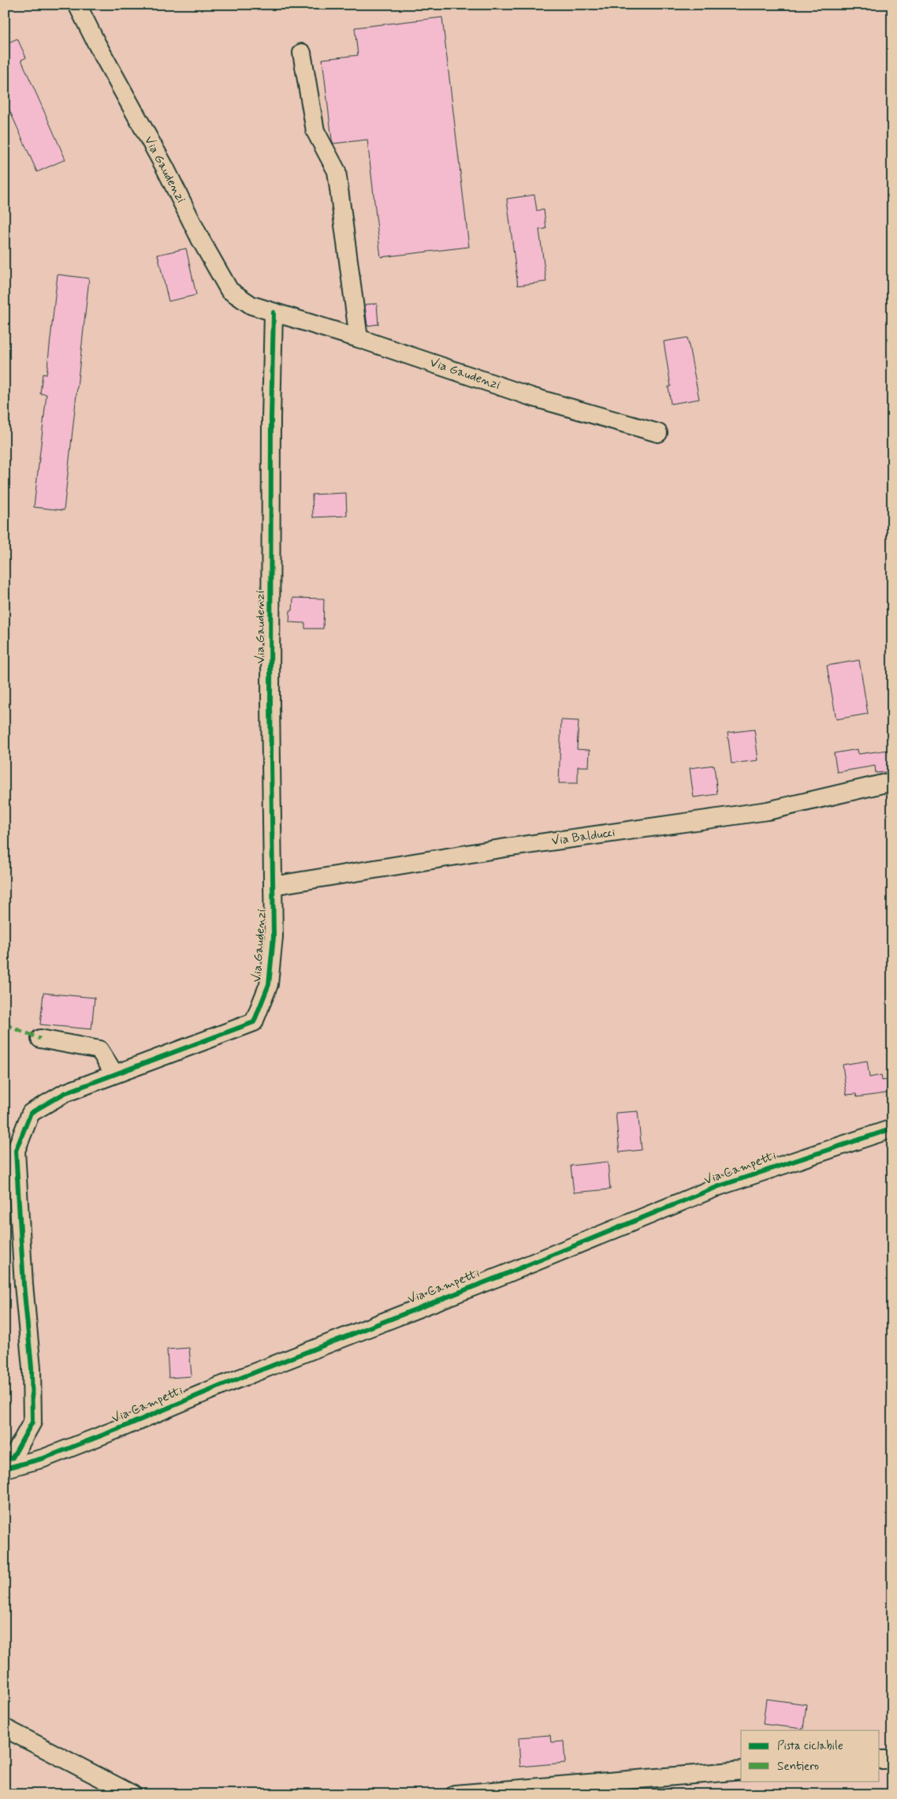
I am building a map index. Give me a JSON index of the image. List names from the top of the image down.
{
  "streets": {
    "street": ["Via Gaudenzi", "Via Balducci", "Via Campetti"]
  },
  "crossings": [
    ["Via Gaudenzi", "Via Balducci"]
  ],
  "legend": ["Pista ciclabile", "Sentiero"]
}
